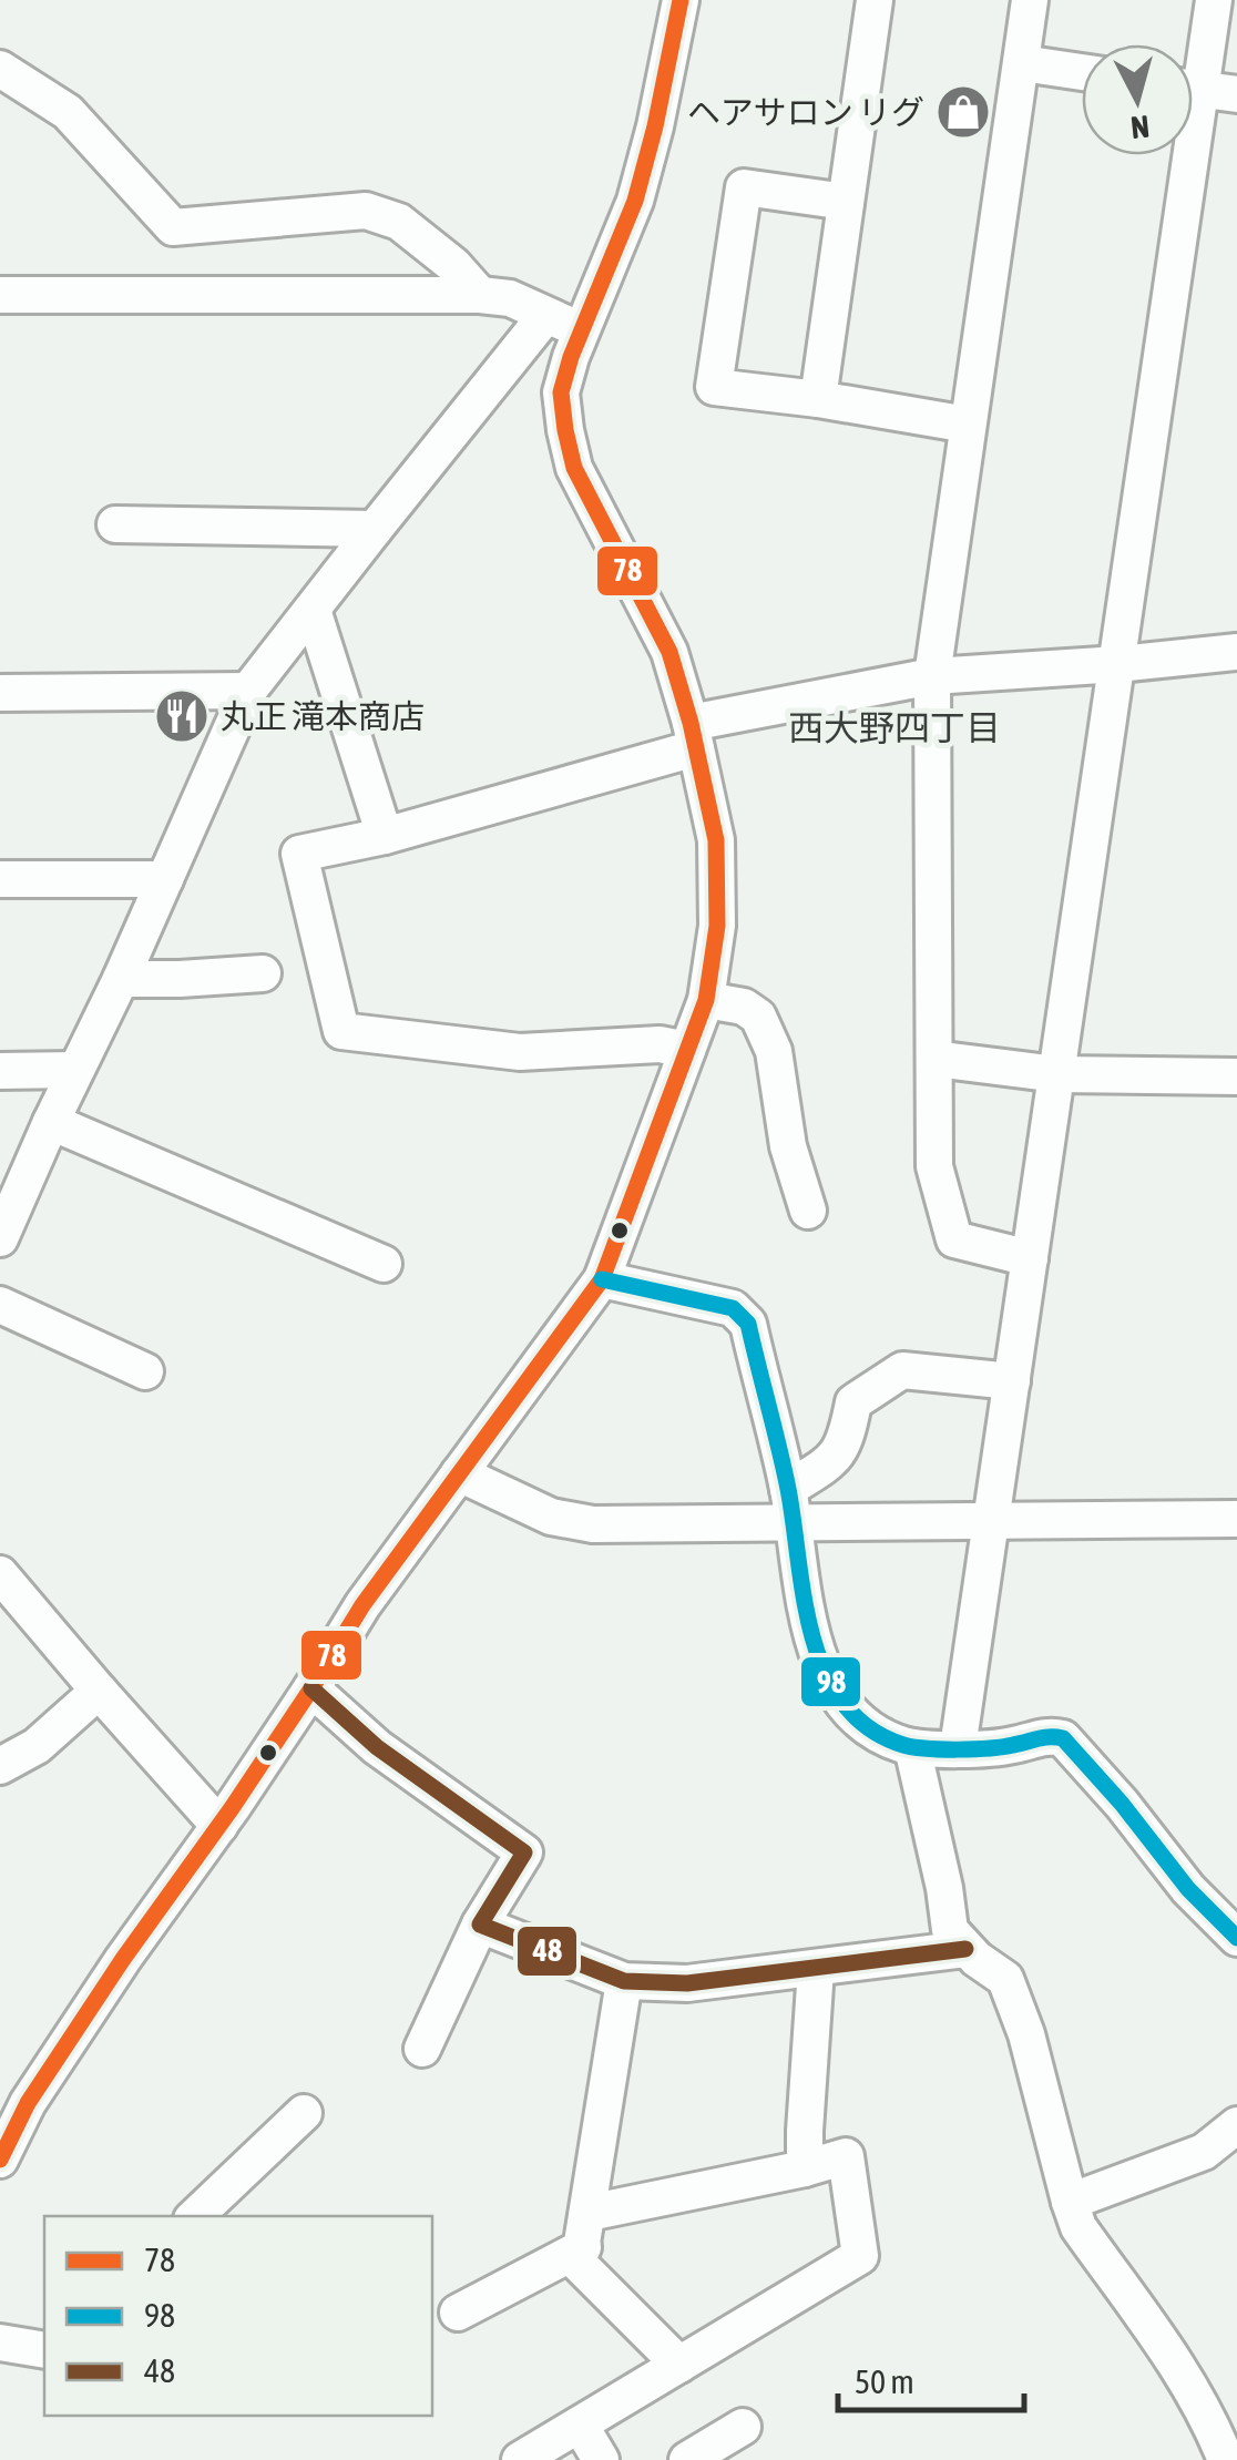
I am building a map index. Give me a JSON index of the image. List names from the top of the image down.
{
  "districts": ["西大野四丁目"],
  "places": {
    "shop": ["ヘアサロン リグ"],
    "restaurant": ["丸正 滝本商店"]
  },
  "lines": ["transit line 78", "transit line 98", "transit line 48"],
  "legend": ["78", "98", "48"],
  "scale_bar": "50 m",
  "north": "bottom"
}
